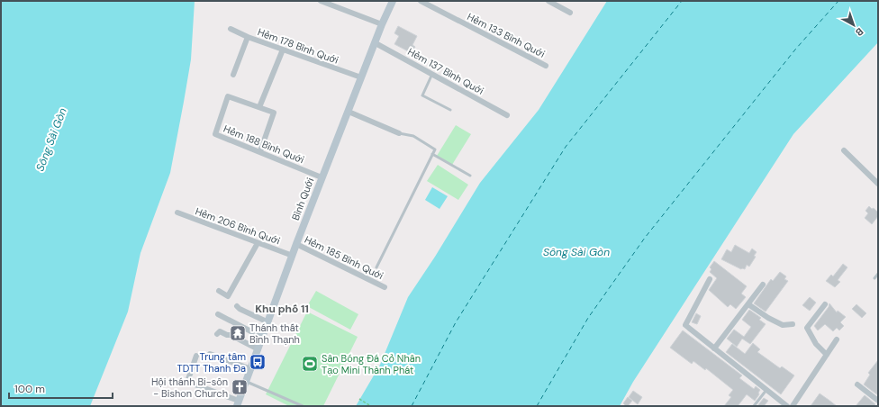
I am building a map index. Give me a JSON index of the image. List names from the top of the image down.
{
  "streets": {
    "main road": ["Bình Quới"],
    "street": [
      "Hẻm 133 Bình Quới",
      "Hẻm 178 Bình Quới",
      "Hẻm 137 Bình Quới",
      "Hẻm 188 Bình Quới",
      "Hẻm 206 Bình Quới",
      "Hẻm 185 Bình Quới"
    ]
  },
  "crossings": [
    ["Hẻm 178 Bình Quới", "Bình Quới"],
    ["Hẻm 137 Bình Quới", "Bình Quới"],
    ["Hẻm 188 Bình Quới", "Bình Quới"],
    ["Bình Quới", "Hẻm 206 Bình Quới"],
    ["Bình Quới", "Hẻm 185 Bình Quới"]
  ],
  "districts": ["Khu phố 11"],
  "water": ["Sông Sài Gòn"],
  "places": {
    "temple": ["Thánh thất Bình Thạnh"],
    "bus stop": ["Trung tâm TDTT Thanh Đa"],
    "sports": ["Sân Bóng Đá Cỏ Nhân Tạo Mini Thành Phát"],
    "church": ["Hội thánh Bi-sôn - Bishon Church"]
  },
  "scale_bar": "100 m",
  "north": "bottom right"
}
